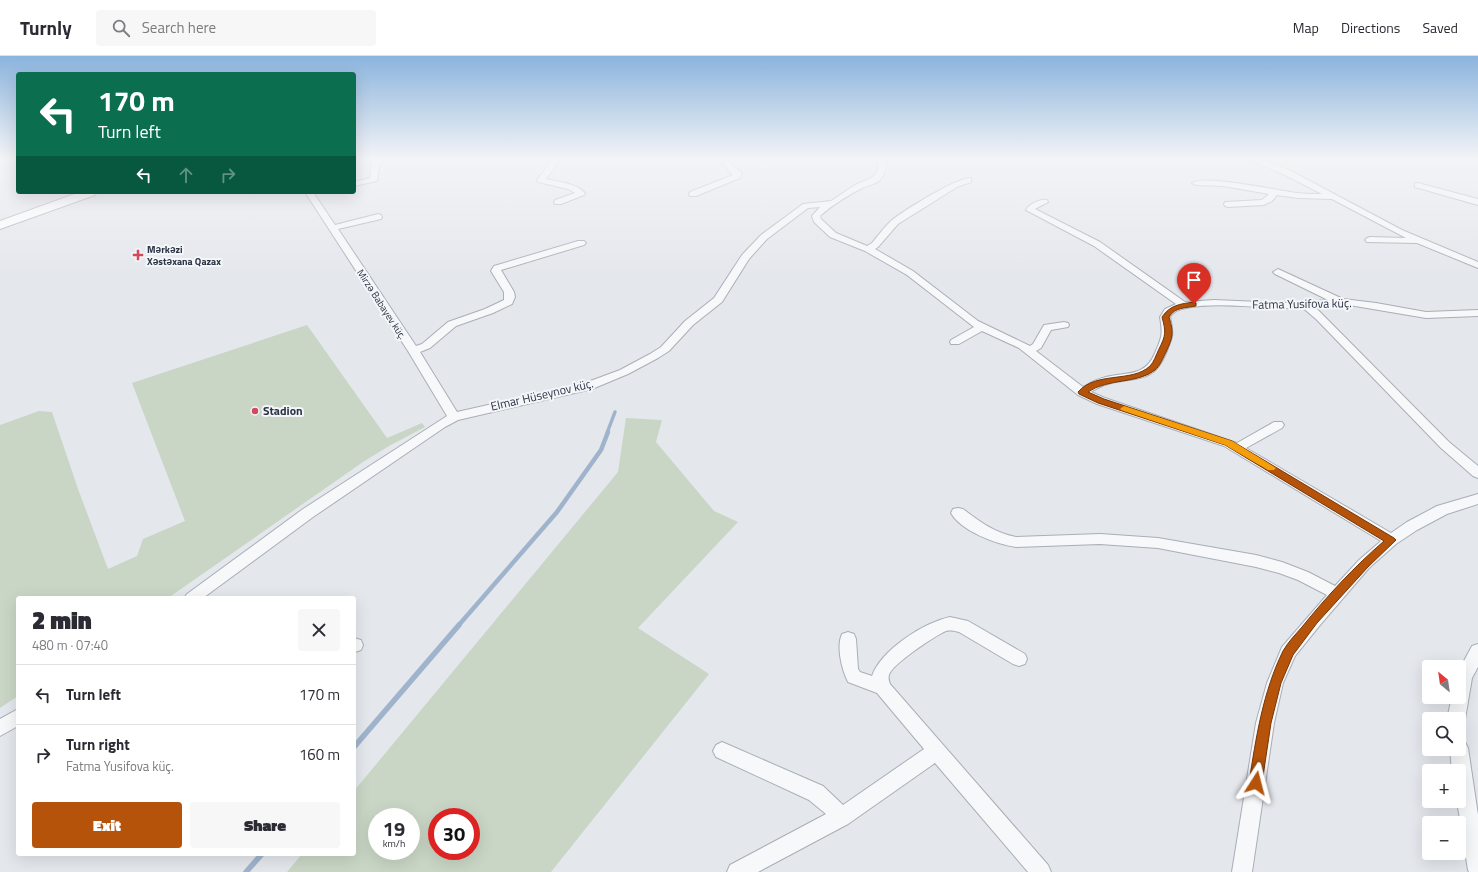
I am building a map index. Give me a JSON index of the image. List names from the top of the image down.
{
  "streets": {
    "street": ["Mirzə Babayev küç.", "Fatma Yusifova küç.", "Elmar Hüseynov küç."]
  },
  "crossings": [
    ["Mirzə Babayev küç.", "Elmar Hüseynov küç."]
  ],
  "places": {
    "health": ["Mərkəzi Xəstəxana Qazax"],
    "other": ["Stadion"]
  },
  "north": "top left",
  "page": {
    "header": "Turnly",
    "search": "Search here",
    "nav": ["Map", "Directions", "Saved"],
    "turn": ["170 m", "Turn left"],
    "heading": ["2 min", "480 m · 07:40"],
    "map_buttons": ["+", "−"],
    "list": [
      {
        "name": "Turn left",
        "value": "170 m"
      },
      {
        "name": "Turn right",
        "note": "Fatma Yusifova küç.",
        "value": "160 m"
      }
    ],
    "buttons": ["Exit", "Share"],
    "speed": "19 km/h",
    "limit": "30"
  }
}
